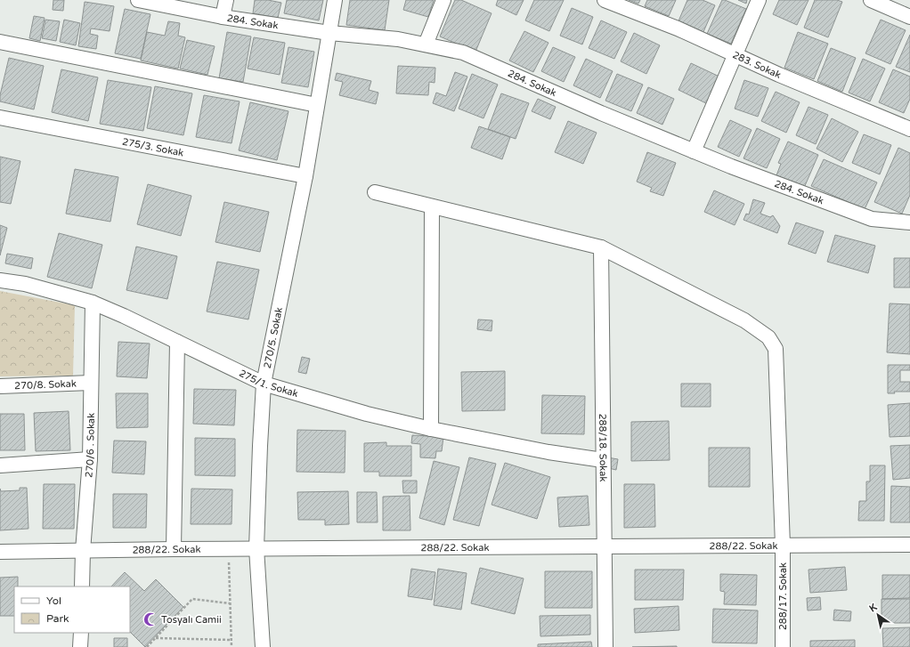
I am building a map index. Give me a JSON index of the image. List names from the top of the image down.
{
  "streets": {
    "street": [
      "284. Sokak",
      "283. Sokak",
      "275/3. Sokak",
      "270/5. Sokak",
      "275/1. Sokak",
      "270/8. Sokak",
      "270/6 . Sokak",
      "288/18. Sokak",
      "288/22. Sokak",
      "288/17. Sokak"
    ]
  },
  "crossings": [
    ["284. Sokak", "270/5. Sokak"],
    ["275/3. Sokak", "270/5. Sokak"],
    ["270/5. Sokak", "275/1. Sokak"],
    ["270/5. Sokak", "288/22. Sokak"],
    ["275/1. Sokak", "270/6 . Sokak"],
    ["275/1. Sokak", "288/18. Sokak"],
    ["270/8. Sokak", "270/6 . Sokak"],
    ["270/6 . Sokak", "288/22. Sokak"],
    ["288/18. Sokak", "288/22. Sokak"],
    ["288/18. Sokak", "288/17. Sokak"],
    ["288/22. Sokak", "288/17. Sokak"]
  ],
  "places": {
    "mosque": ["Tosyalı Camii"]
  },
  "legend": ["Yol", "Park"],
  "north": "top left"
}
